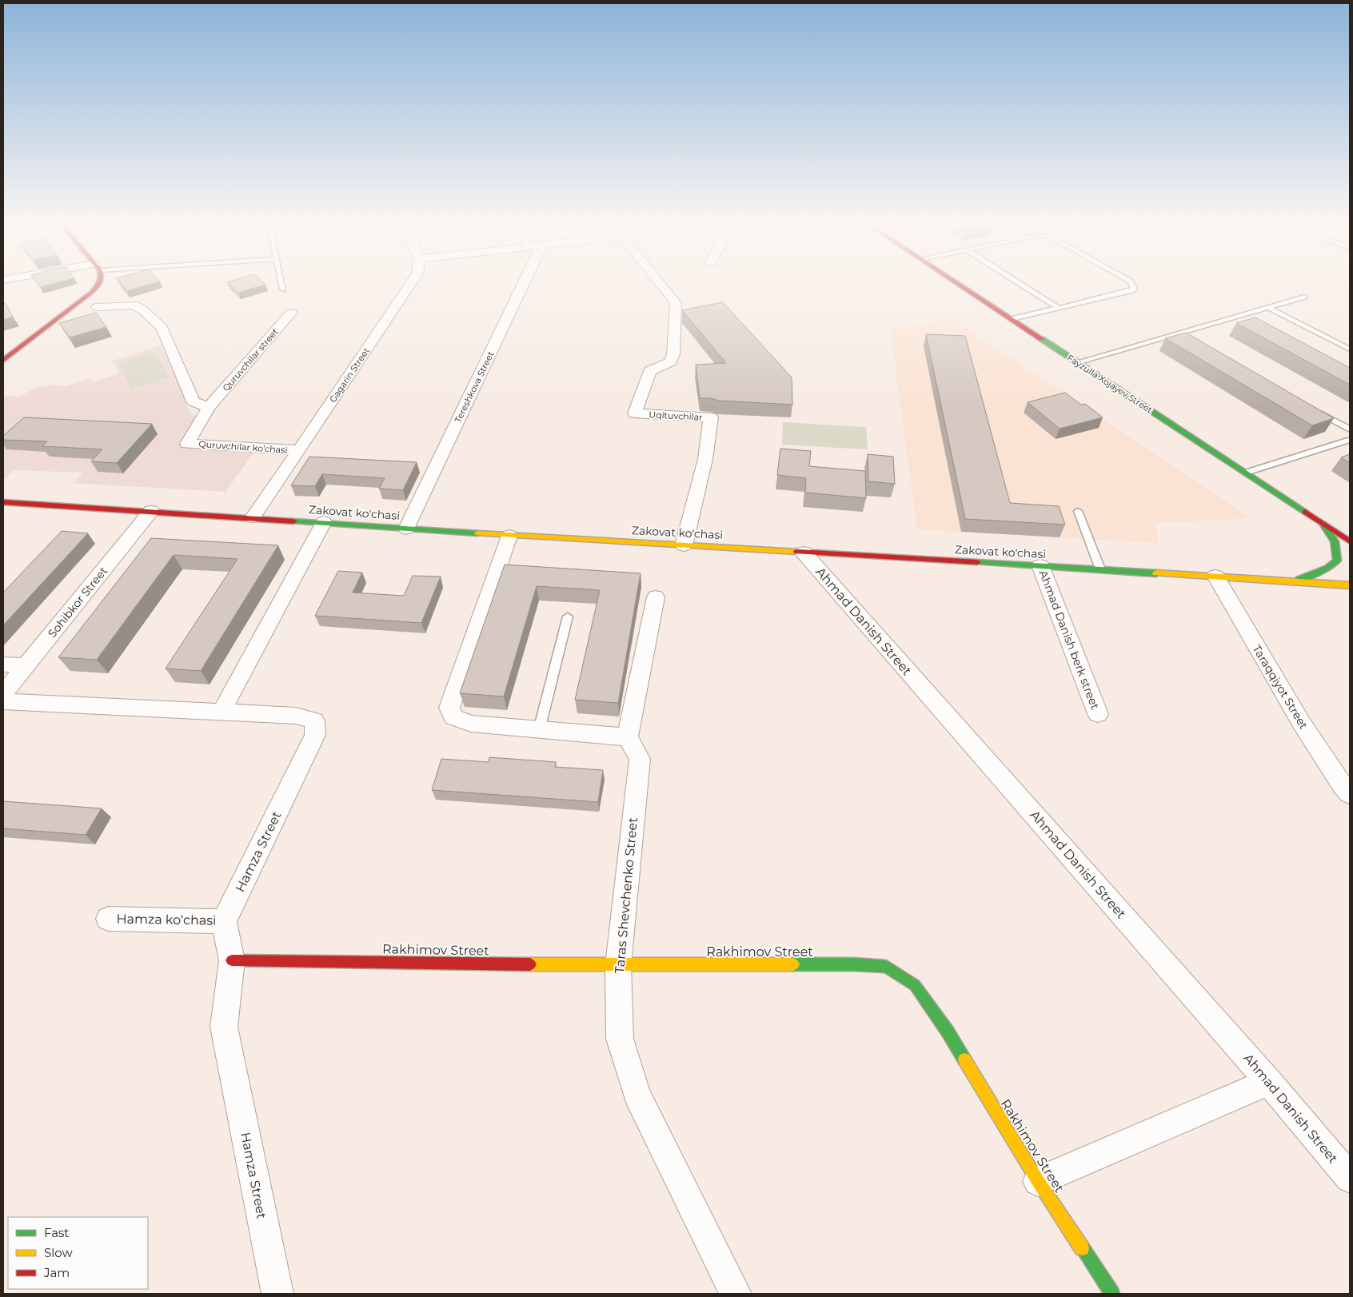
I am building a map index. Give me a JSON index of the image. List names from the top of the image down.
{
  "streets": {
    "main road": ["Fayzulla Xojayev Street", "Zakovat ko'chasi", "Rakhimov Street"],
    "street": [
      "Quruvchilar street",
      "Gagarin Street",
      "Tereshkova Street",
      "Uqituvchilar",
      "Sohibkor Street",
      "Ahmad Danish Street",
      "Ahmad Danish berk street",
      "Taraqqiyot Street",
      "Hamza Street",
      "Taras Shevchenko Street",
      "Hamza ko‘chasi"
    ]
  },
  "crossings": [
    ["Quruvchilar street", "Gagarin Street"],
    ["Gagarin Street", "Zakovat ko'chasi"],
    ["Tereshkova Street", "Zakovat ko'chasi"],
    ["Uqituvchilar", "Zakovat ko'chasi"],
    ["Zakovat ko'chasi", "Sohibkor Street"],
    ["Zakovat ko'chasi", "Ahmad Danish Street"],
    ["Zakovat ko'chasi", "Ahmad Danish berk street"],
    ["Zakovat ko'chasi", "Taraqqiyot Street"],
    ["Hamza Street", "Hamza ko‘chasi"],
    ["Hamza Street", "Rakhimov Street"],
    ["Taras Shevchenko Street", "Rakhimov Street"]
  ],
  "legend": ["Fast", "Slow", "Jam"]
}
